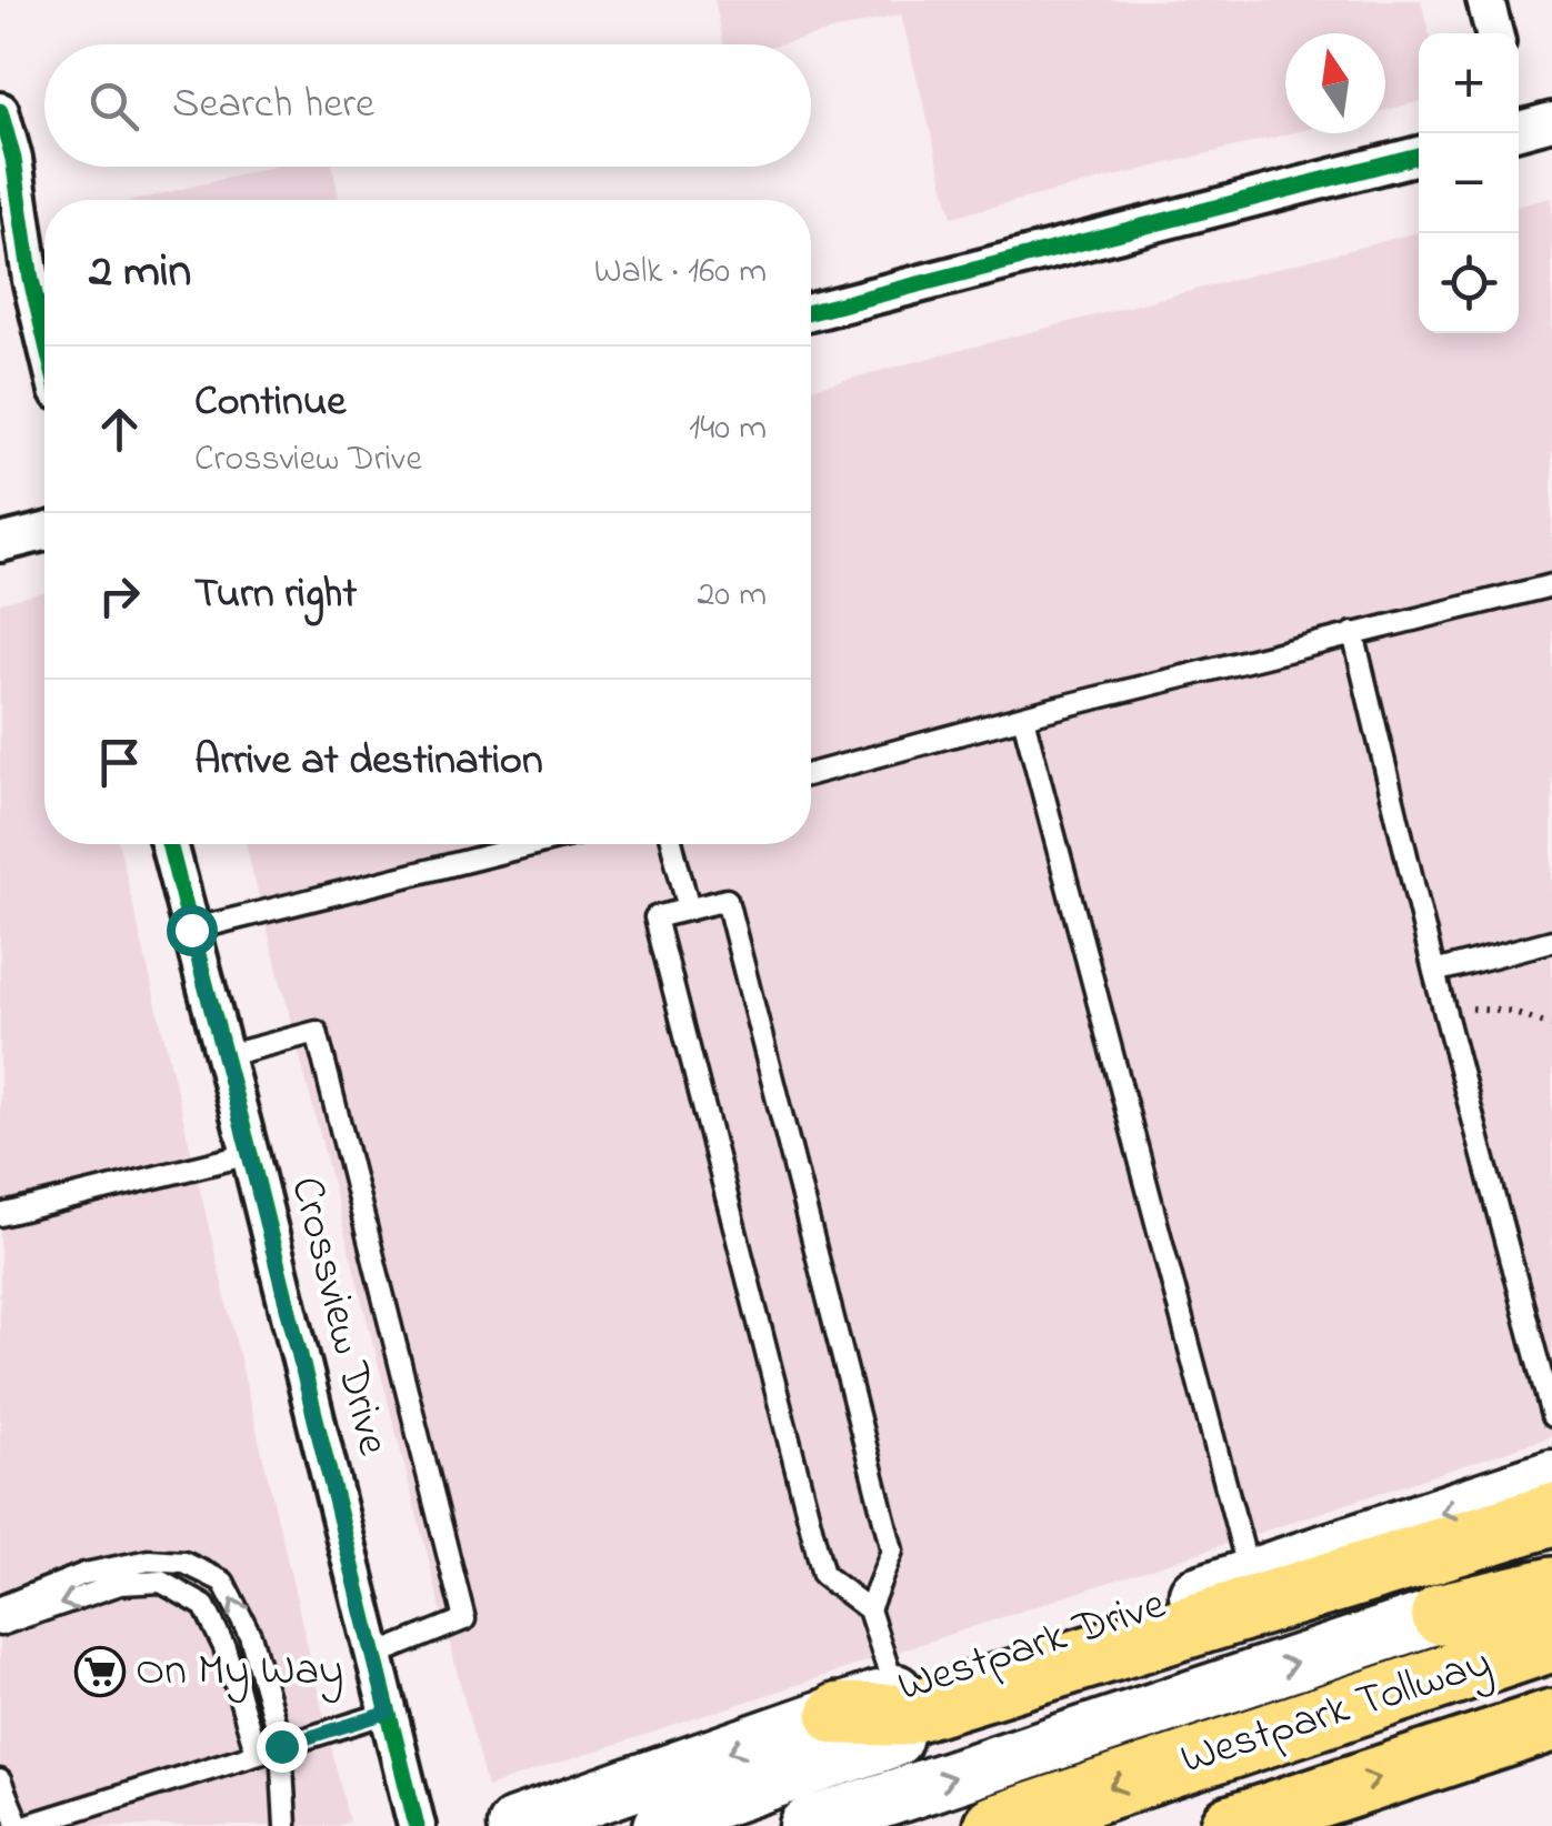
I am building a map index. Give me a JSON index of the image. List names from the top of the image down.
{
  "streets": {
    "highway": ["Westpark Tollway"],
    "main road": ["Westpark Drive"],
    "street": ["Crossview Drive"]
  },
  "places": {
    "supermarket": ["On My Way"]
  },
  "north": "top",
  "page": {
    "map_buttons": ["+", "−"],
    "search": "Search here",
    "heading": ["2 min", "Walk · 160 m"],
    "list": [
      ["Continue", "Crossview Drive", "140 m"],
      ["Turn right", "20 m"],
      "Arrive at destination"
    ]
  }
}
